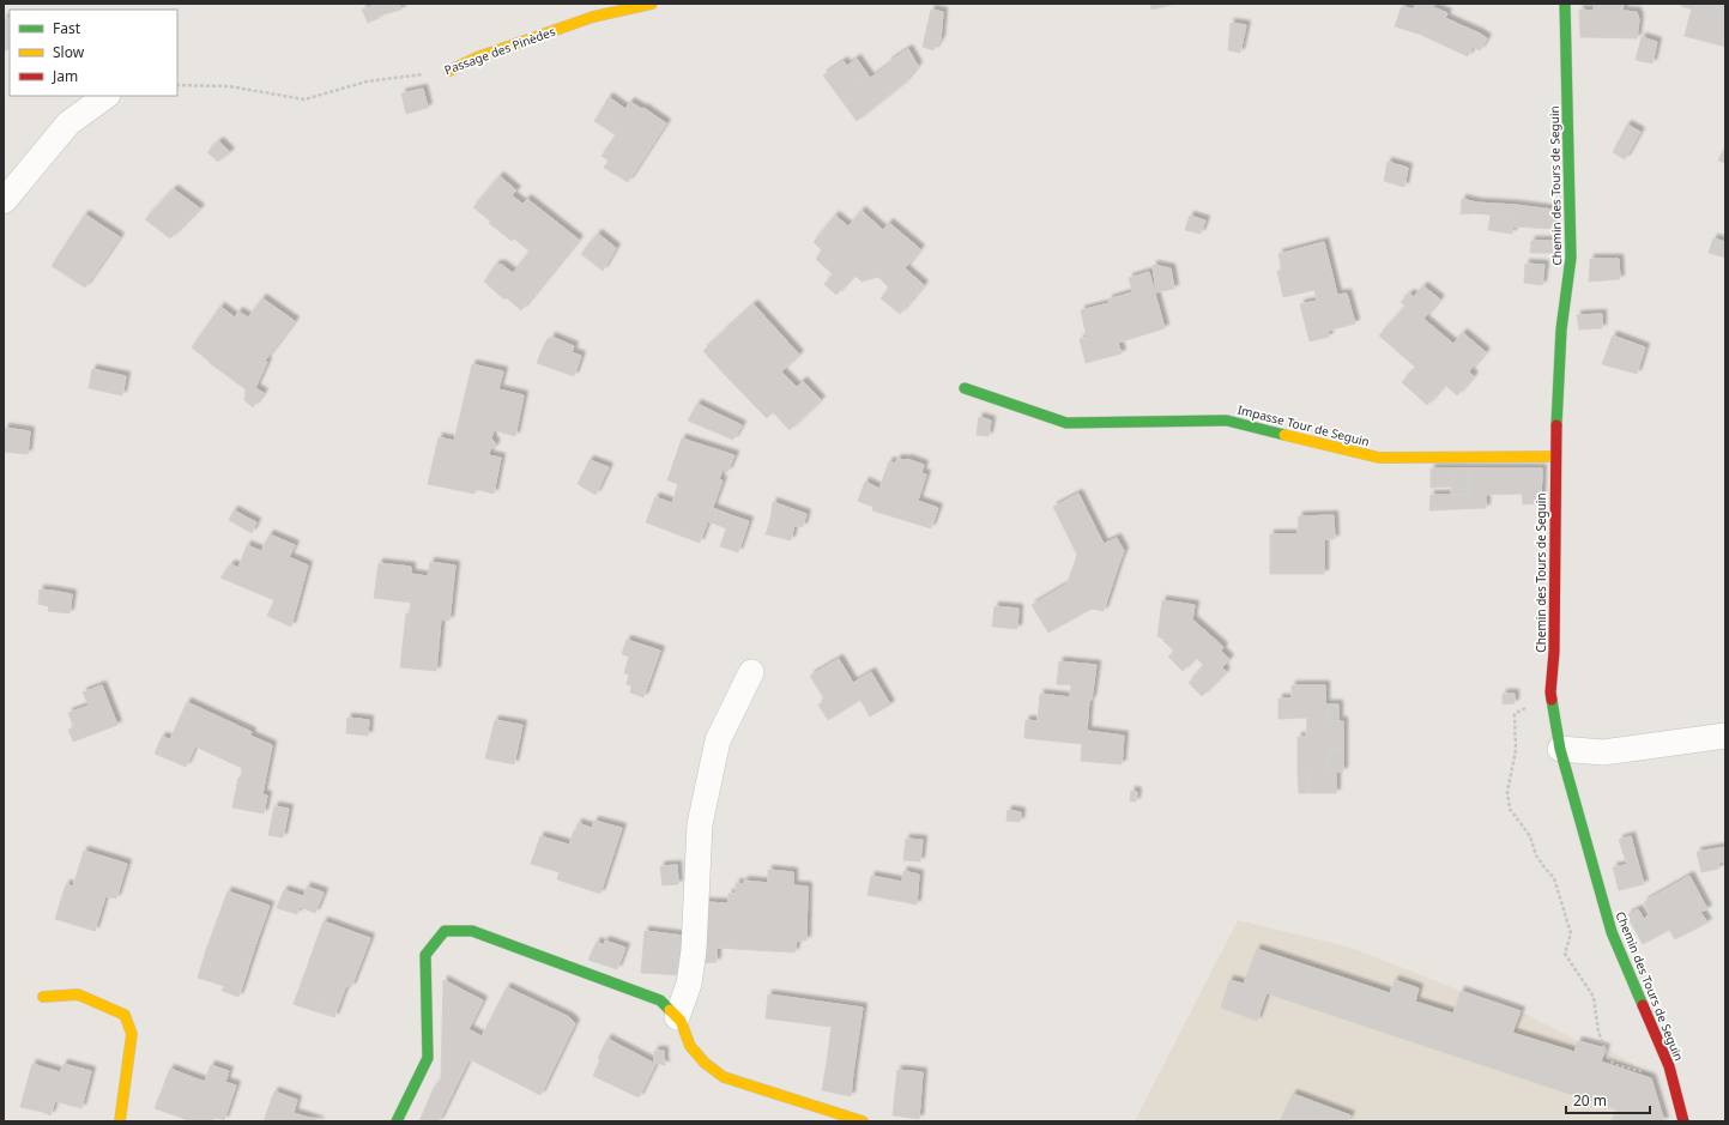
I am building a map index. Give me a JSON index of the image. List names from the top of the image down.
{
  "streets": {
    "street": ["Passage des Pinèdes", "Chemin des Tours de Seguin", "Impasse Tour de Seguin"]
  },
  "crossings": [
    ["Chemin des Tours de Seguin", "Impasse Tour de Seguin"]
  ],
  "legend": ["Fast", "Slow", "Jam"],
  "scale_bar": "20 m"
}
